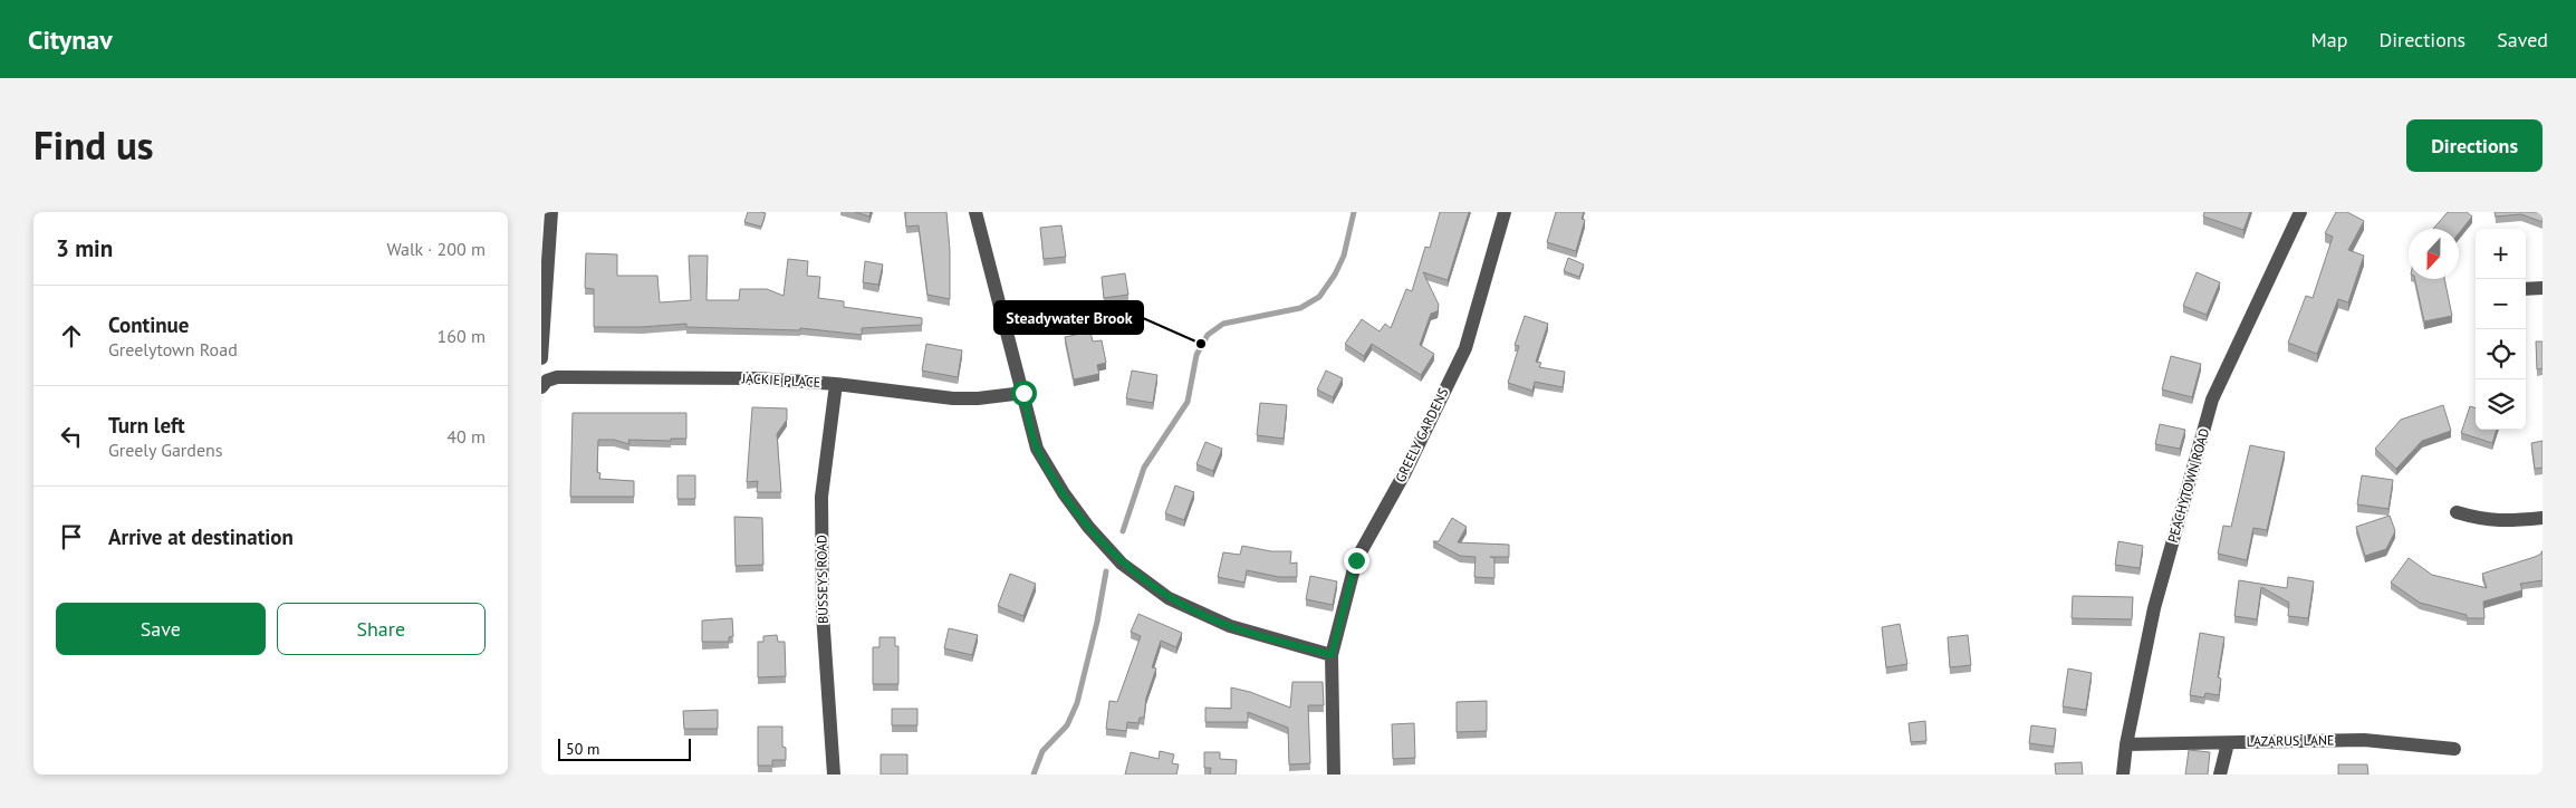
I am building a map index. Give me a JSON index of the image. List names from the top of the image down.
{
  "streets": {
    "street": [
      "JACKIE PLACE",
      "GREELY GARDENS",
      "PEACHYTOWN ROAD",
      "BUSSEYS ROAD",
      "LAZARUS LANE"
    ]
  },
  "crossings": [
    ["JACKIE PLACE", "BUSSEYS ROAD"],
    ["PEACHYTOWN ROAD", "LAZARUS LANE"]
  ],
  "places": ["Steadywater Brook"],
  "scale_bar": "50 m",
  "north": "bottom",
  "page": {
    "header": "Citynav",
    "nav": ["Map", "Directions", "Saved"],
    "title": "Find us",
    "buttons": [
      "Directions",
      ["Save", "Share"]
    ],
    "heading": ["3 min", "Walk · 200 m"],
    "map_buttons": ["+", "−"],
    "list": [
      ["Continue", "Greelytown Road", "160 m"],
      ["Turn left", "Greely Gardens", "40 m"],
      "Arrive at destination"
    ],
    "scale": "50 m"
  }
}
